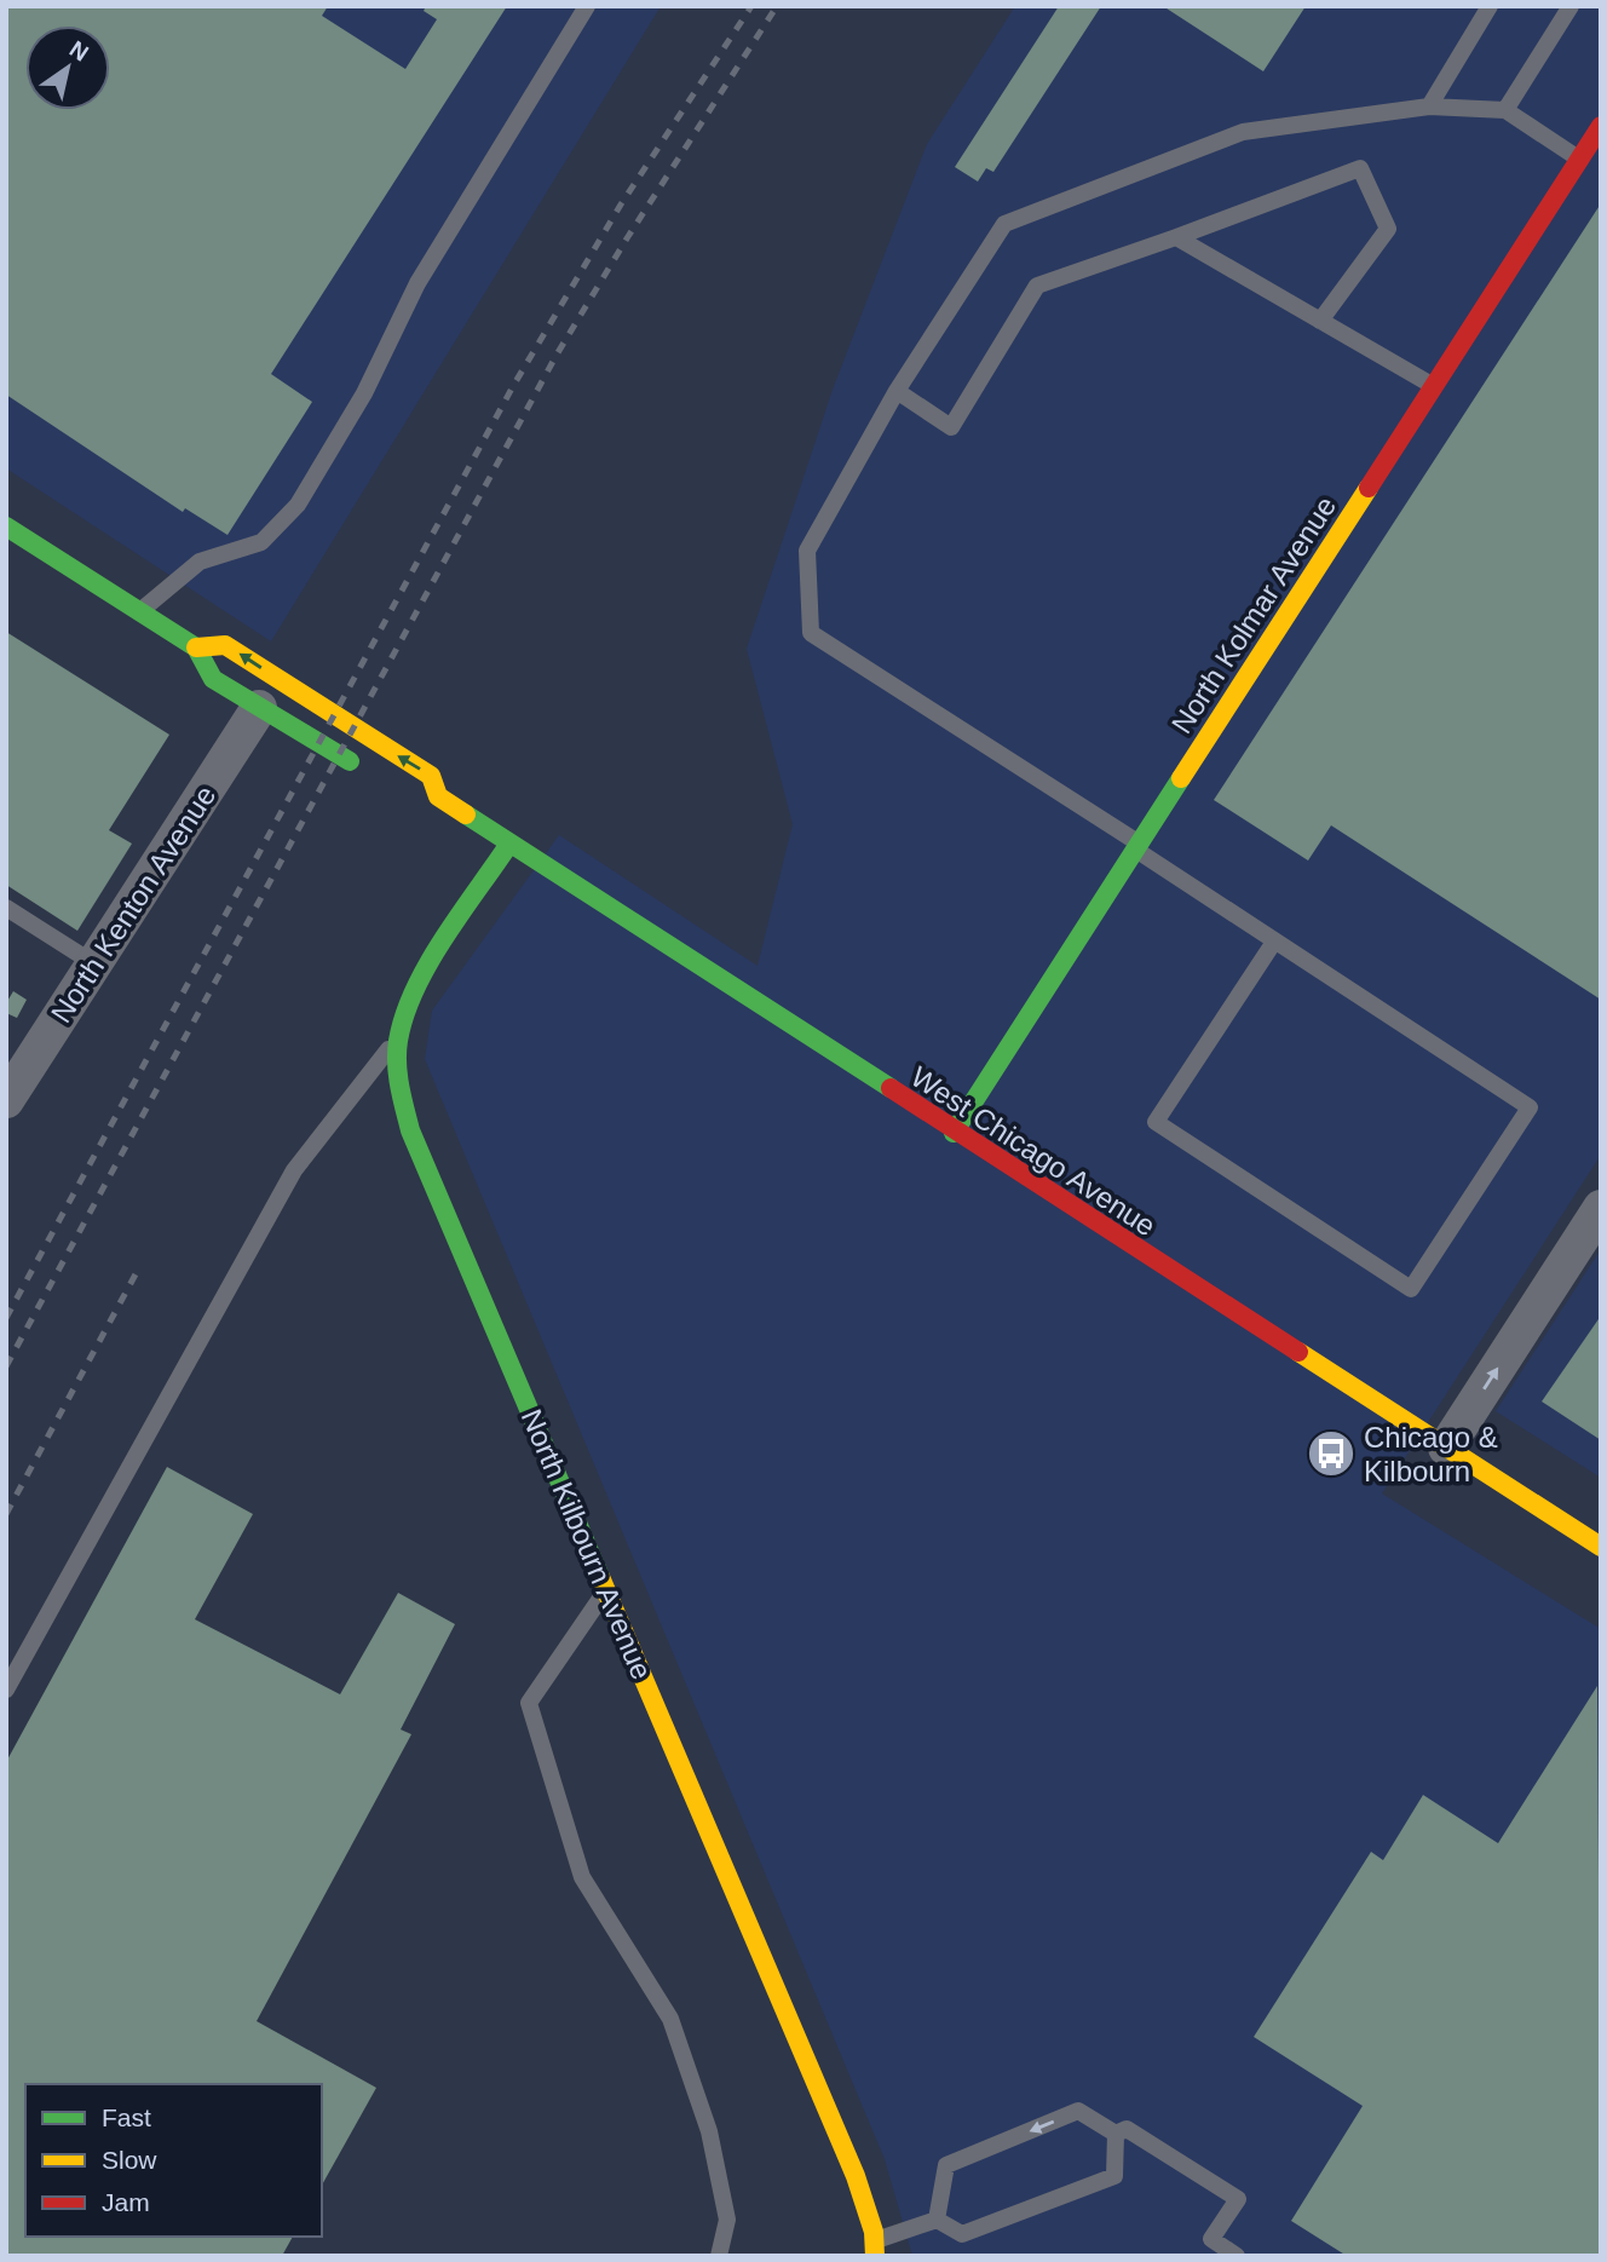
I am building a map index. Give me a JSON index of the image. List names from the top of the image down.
{
  "streets": {
    "street": [
      "North Kolmar Avenue",
      "North Kenton Avenue",
      "West Chicago Avenue",
      "North Kilbourn Avenue"
    ]
  },
  "crossings": [
    ["North Kolmar Avenue", "West Chicago Avenue"],
    ["North Kenton Avenue", "West Chicago Avenue"],
    ["West Chicago Avenue", "North Kilbourn Avenue"]
  ],
  "places": {
    "bus stop": ["Chicago & Kilbourn"]
  },
  "legend": ["Fast", "Slow", "Jam"],
  "north": "top right"
}
